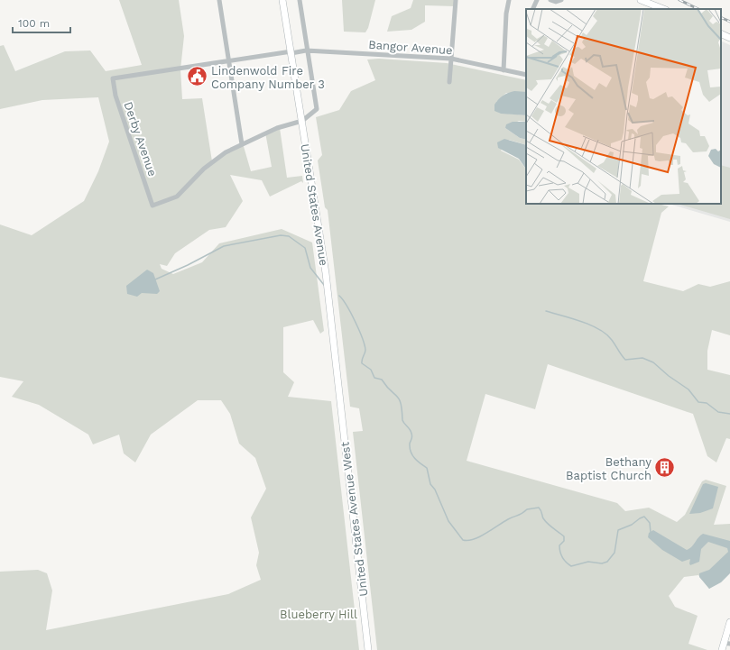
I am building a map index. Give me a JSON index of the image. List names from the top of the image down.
{
  "streets": {
    "street": [
      "Bangor Avenue",
      "Derby Avenue",
      "United States Avenue",
      "United States Avenue West"
    ]
  },
  "crossings": [
    ["Bangor Avenue", "Derby Avenue"],
    ["Bangor Avenue", "United States Avenue"],
    ["United States Avenue", "United States Avenue West"]
  ],
  "parks": ["Blueberry Hill"],
  "places": {
    "public building": ["Lindenwold Fire Company Number 3"],
    "building": ["Bethany Baptist Church"]
  },
  "scale_bar": "100 m"
}
